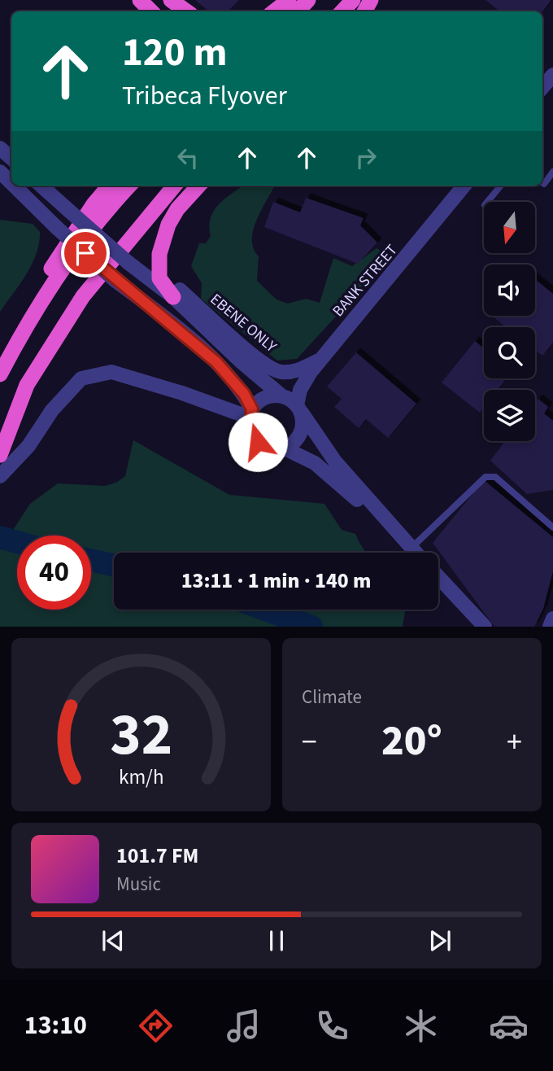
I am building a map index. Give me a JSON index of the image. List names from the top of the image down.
{
  "streets": {
    "street": ["BANK STREET", "EBENE ONLY"]
  },
  "crossings": [
    ["BANK STREET", "EBENE ONLY"]
  ],
  "north": "bottom",
  "page": {
    "turn": ["120 m", "Tribeca Flyover"],
    "limit": "40",
    "trip": "13:11 · 1 min · 140 m",
    "tile": "Climate",
    "heat": ["−", "20°", "+"],
    "song": ["101.7 FM", "Music"],
    "tabs": "13:10",
    "gauge": ["32", "km/h"]
  }
}
